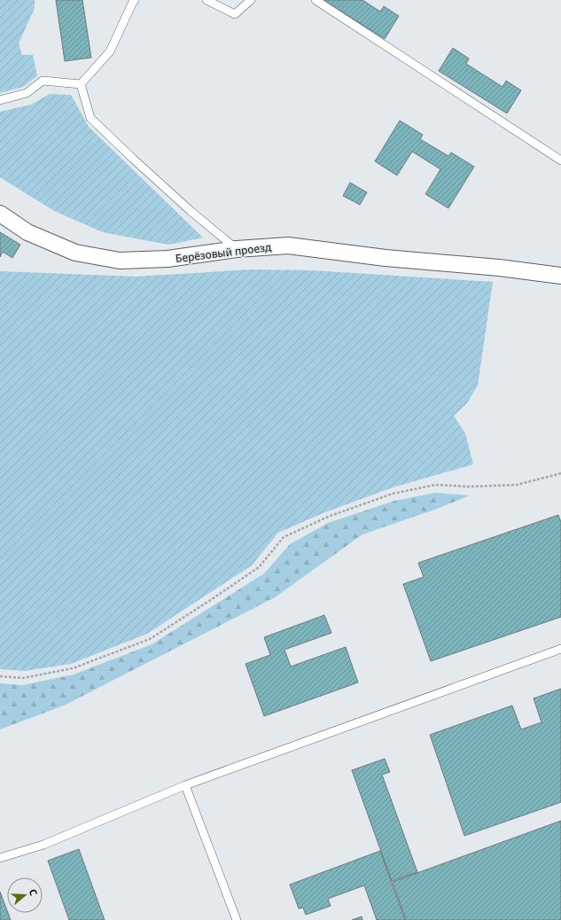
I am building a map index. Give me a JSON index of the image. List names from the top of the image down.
{
  "streets": {
    "street": ["Берёзовый проезд"]
  },
  "north": "right"
}
